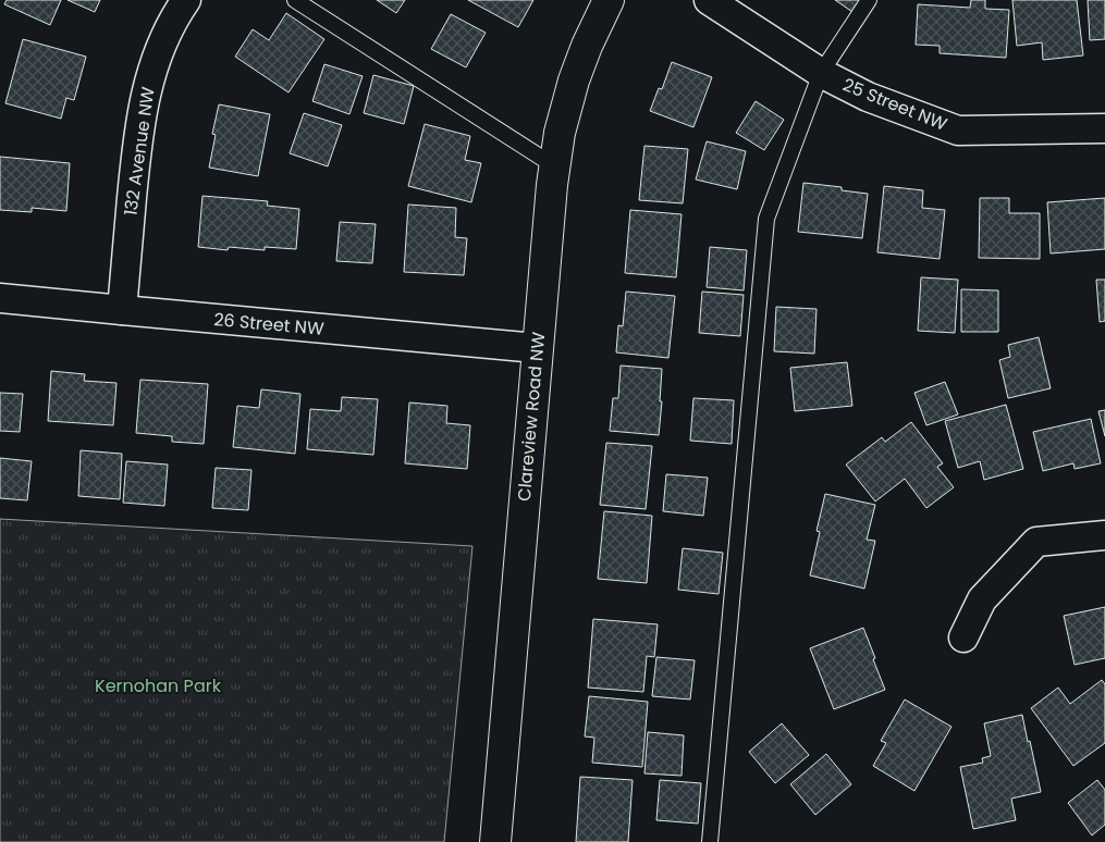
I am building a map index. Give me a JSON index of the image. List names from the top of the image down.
{
  "streets": {
    "street": [
      "25 Street NW",
      "132 Avenue NW",
      "26 Street NW",
      "Clareview Road NW"
    ]
  },
  "crossings": [
    ["132 Avenue NW", "26 Street NW"],
    ["26 Street NW", "Clareview Road NW"]
  ],
  "parks": ["Kernohan Park"]
}
